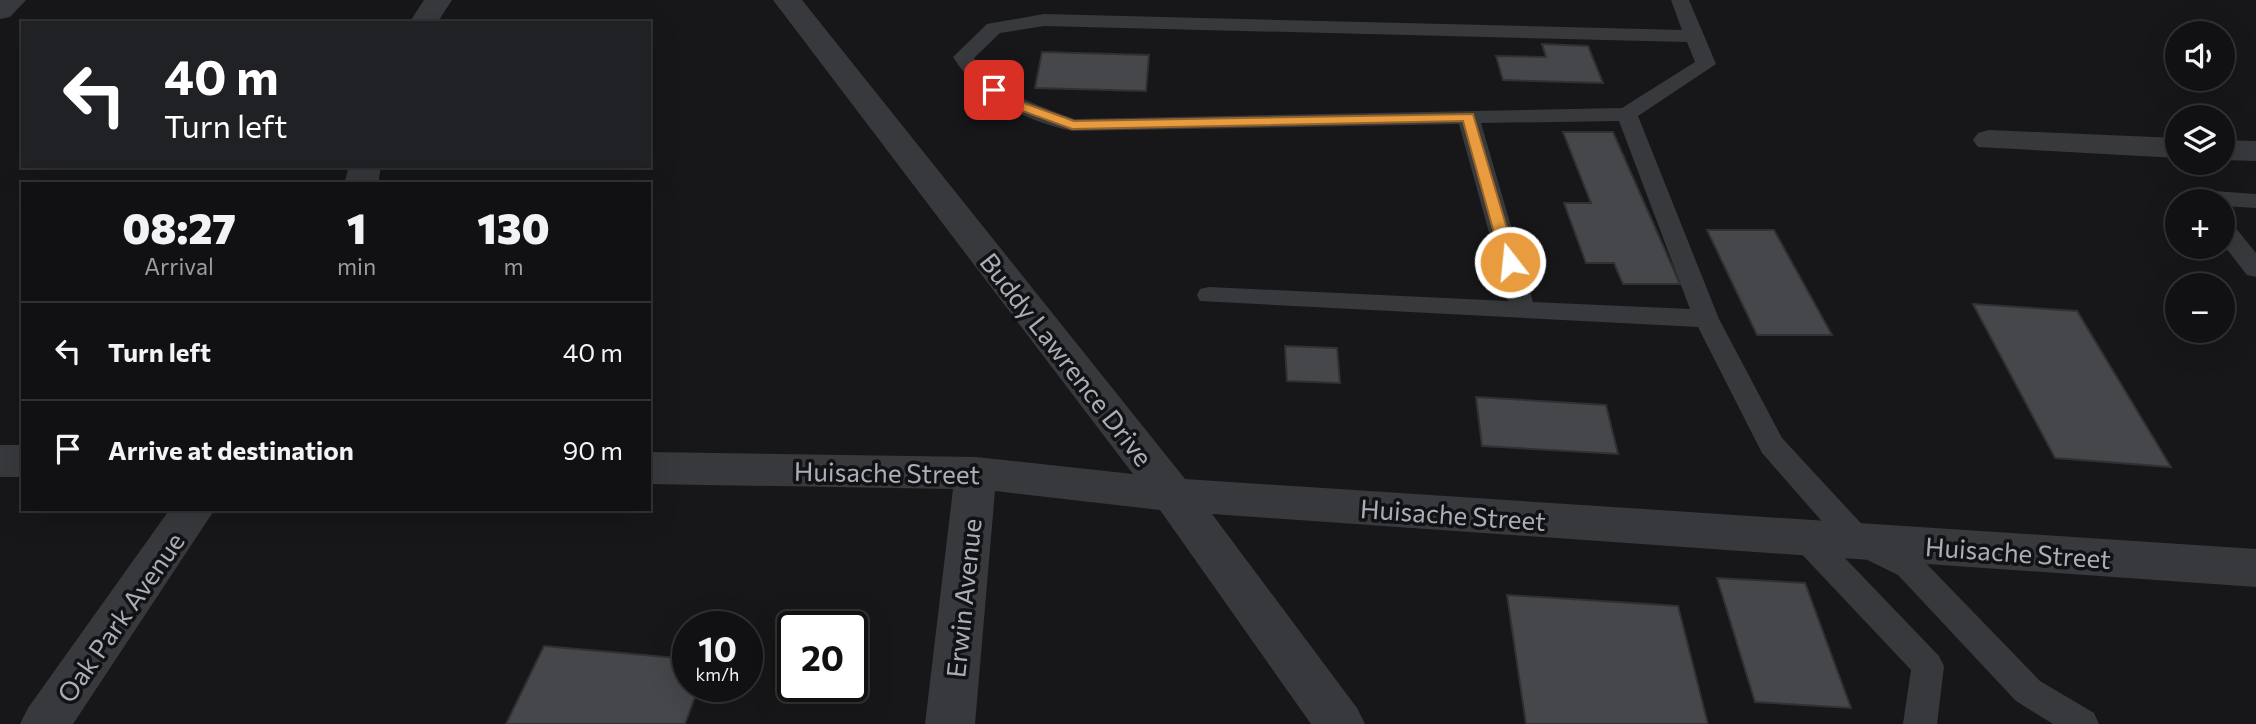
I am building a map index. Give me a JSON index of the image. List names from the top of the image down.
{
  "streets": {
    "street": [
      "Buddy Lawrence Drive",
      "Huisache Street",
      "Erwin Avenue",
      "Oak Park Avenue"
    ]
  },
  "crossings": [
    ["Buddy Lawrence Drive", "Huisache Street"],
    ["Huisache Street", "Erwin Avenue"]
  ],
  "page": {
    "map_buttons": ["+", "−"],
    "turn": ["40 m", "Turn left"],
    "eta": [
      "08:27",
      "Arrival",
      "1",
      "min",
      "130",
      "m"
    ],
    "list": [
      {
        "name": "Turn left",
        "value": "40 m"
      },
      {
        "name": "Arrive at destination",
        "value": "90 m"
      }
    ],
    "speed": "10 km/h",
    "limit": "20"
  }
}
